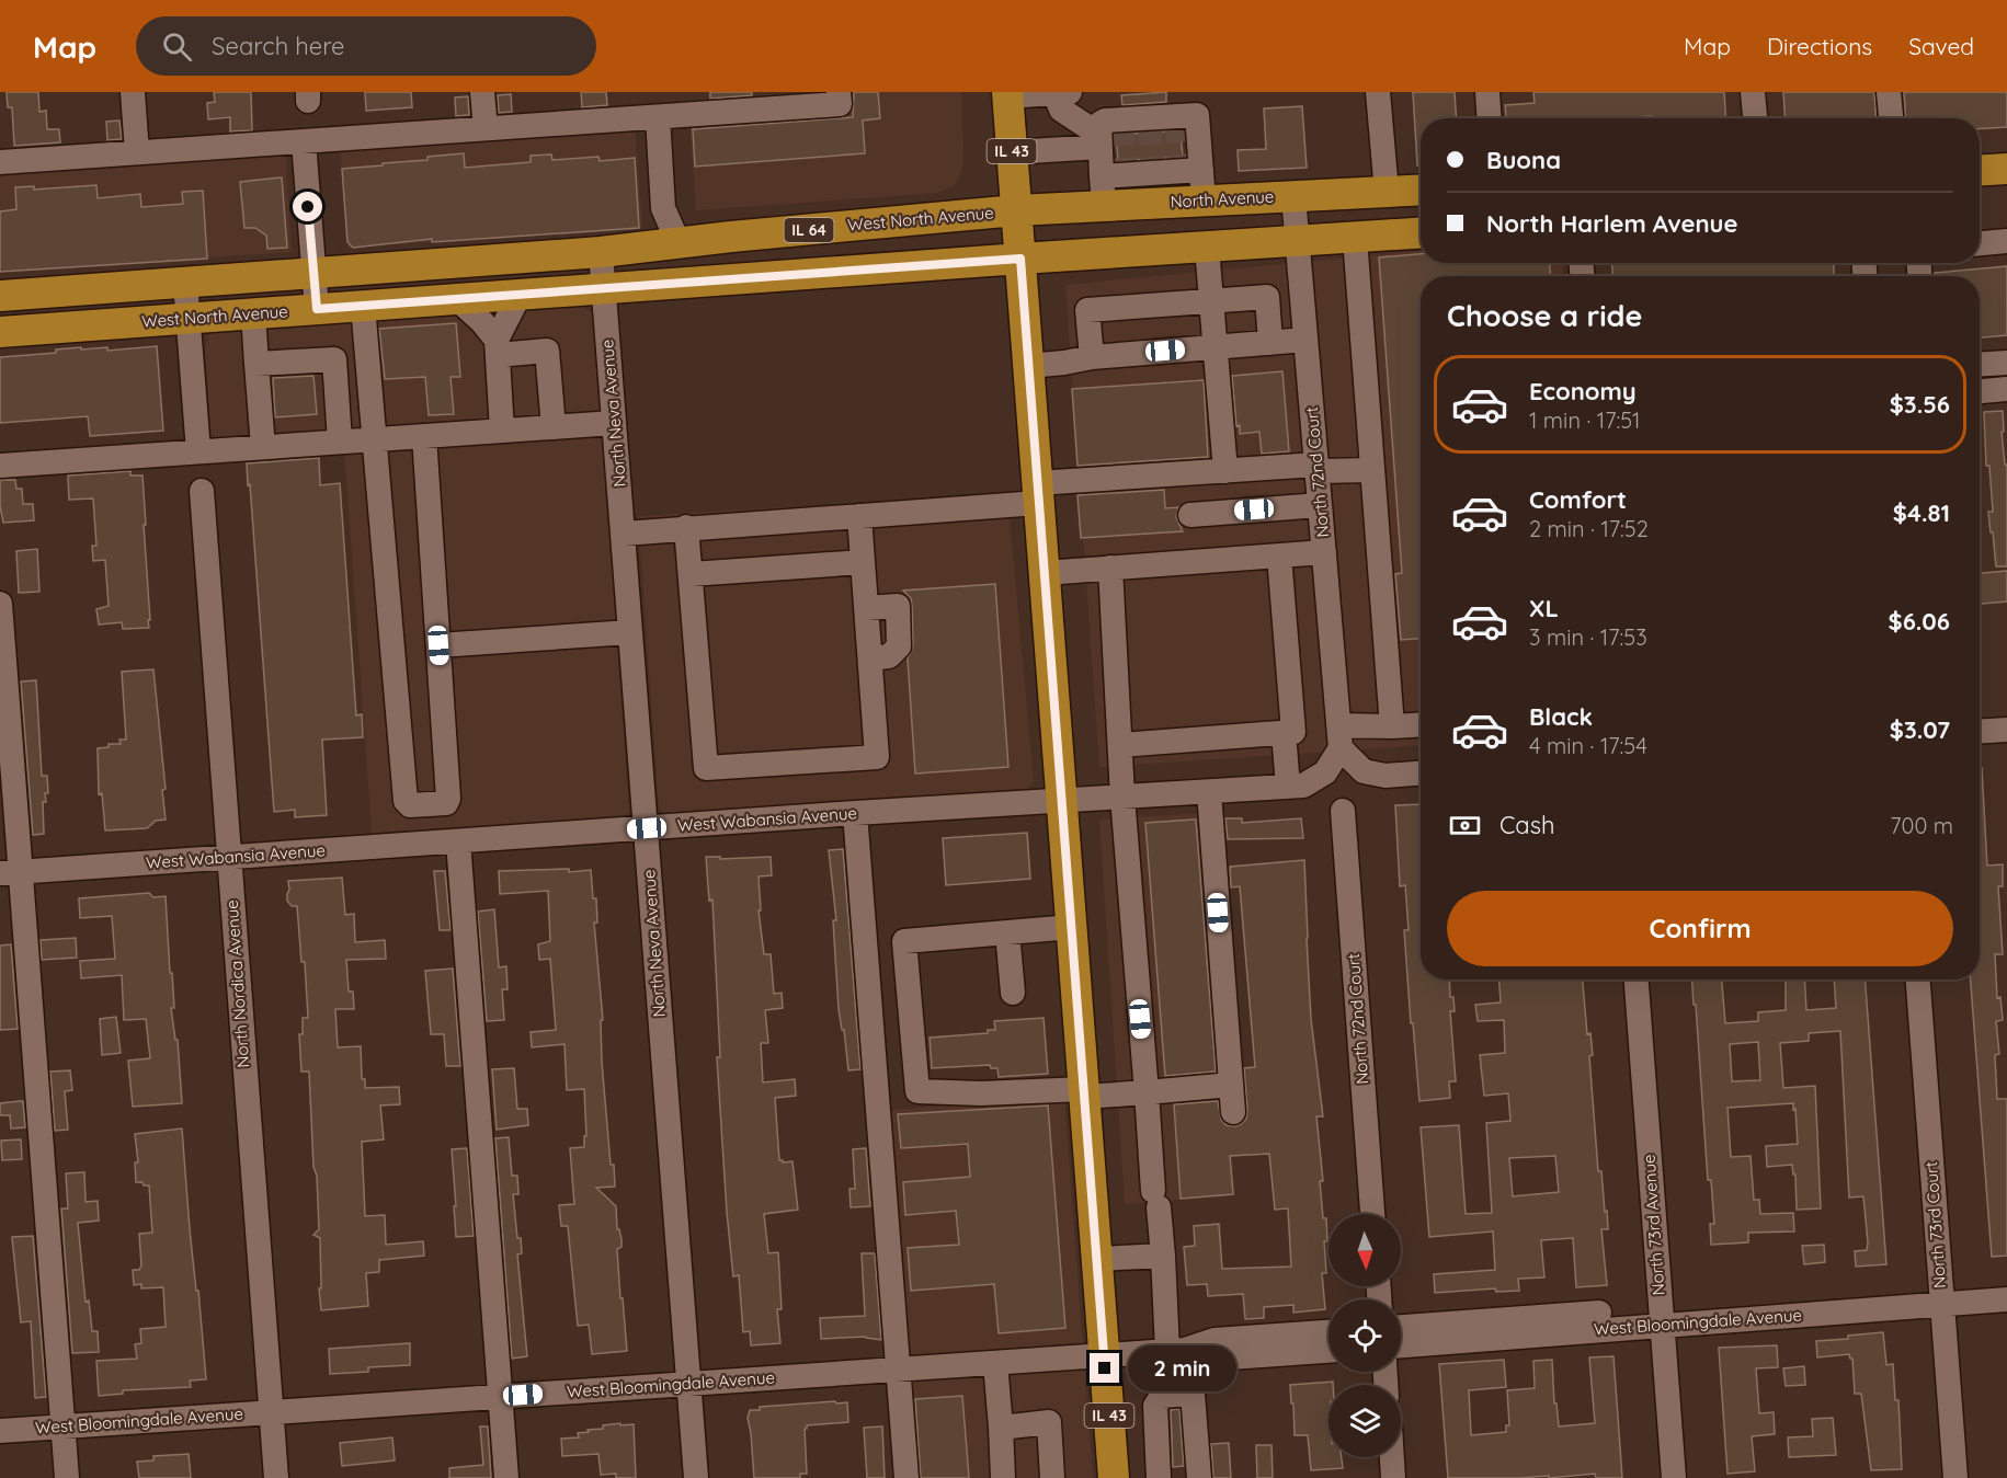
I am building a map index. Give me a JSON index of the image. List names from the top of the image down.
{
  "streets": {
    "main road": [
      "IL 43",
      "North Avenue",
      "West North Avenue",
      "IL 64"
    ],
    "street": [
      "North Neva Avenue",
      "North 72nd Court",
      "West Wabansia Avenue",
      "North Nordica Avenue",
      "North 73rd Avenue",
      "North 73rd Court",
      "West Bloomingdale Avenue"
    ]
  },
  "crossings": [
    ["IL 43", "North Avenue"],
    ["IL 43", "West North Avenue"],
    ["IL 43", "West Wabansia Avenue"],
    ["IL 43", "West Bloomingdale Avenue"],
    ["North Avenue", "West North Avenue"],
    ["North Avenue", "North 72nd Court"],
    ["West North Avenue", "North Neva Avenue"],
    ["North Neva Avenue", "West Wabansia Avenue"],
    ["North Neva Avenue", "West Bloomingdale Avenue"],
    ["North 72nd Court", "West Wabansia Avenue"],
    ["West Wabansia Avenue", "North Nordica Avenue"],
    ["North Nordica Avenue", "West Bloomingdale Avenue"],
    ["North 73rd Avenue", "West Bloomingdale Avenue"],
    ["North 73rd Court", "West Bloomingdale Avenue"]
  ],
  "north": "bottom",
  "page": {
    "header": "Map",
    "search": "Search here",
    "nav": ["Map", "Directions", "Saved"],
    "banner": ["Buona", "North Harlem Avenue"],
    "heading": "Choose a ride",
    "list": [
      {
        "name": "Economy",
        "note": "1 min · 17:51",
        "value": "$3.56"
      },
      {
        "name": "Comfort",
        "note": "2 min · 17:52",
        "value": "$4.81"
      },
      {
        "name": "XL",
        "note": "3 min · 17:53",
        "value": "$6.06"
      },
      {
        "name": "Black",
        "note": "4 min · 17:54",
        "value": "$3.07"
      }
    ],
    "pay": ["Cash", "700 m"],
    "buttons": "Confirm",
    "bubble": "2 min"
  }
}
